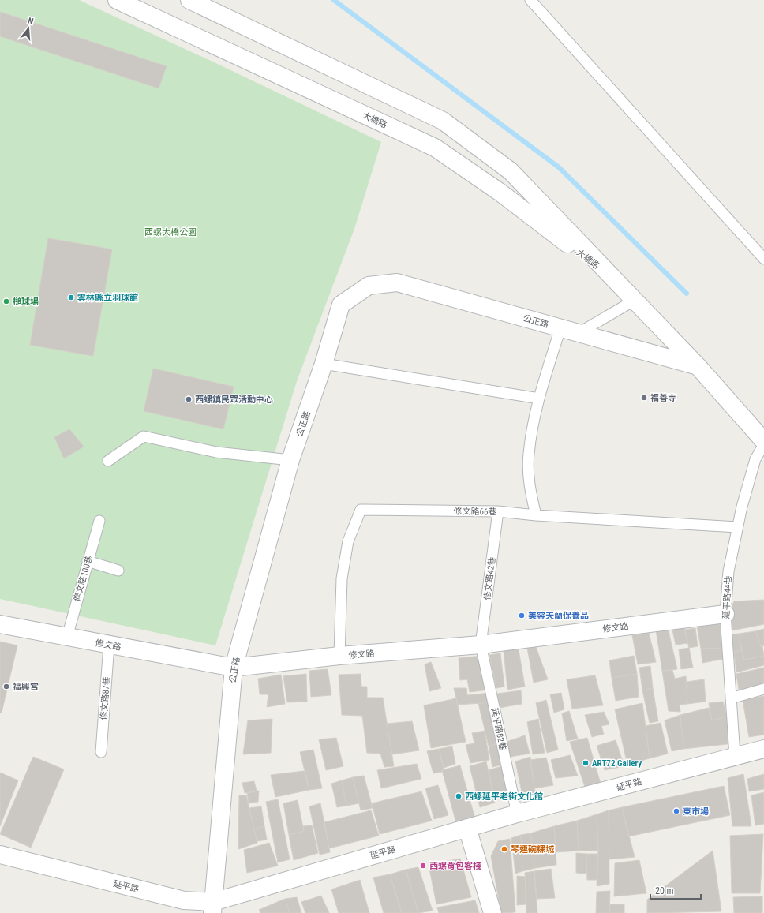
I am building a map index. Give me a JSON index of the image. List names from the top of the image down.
{
  "streets": {
    "street": [
      "大橋路",
      "公正路",
      "修文路",
      "延平路"
    ],
    "lane": [
      "修文路66巷",
      "修文路100巷",
      "修文路42巷",
      "延平路44巷",
      "修文路87巷",
      "延平路82巷"
    ]
  },
  "crossings": [
    ["大橋路", "公正路"],
    ["公正路", "修文路"],
    ["公正路", "延平路"],
    ["修文路66巷", "修文路42巷"],
    ["修文路66巷", "延平路44巷"],
    ["修文路66巷", "修文路"],
    ["修文路100巷", "修文路"],
    ["修文路42巷", "修文路"],
    ["修文路42巷", "延平路82巷"],
    ["延平路44巷", "修文路"],
    ["延平路44巷", "延平路"],
    ["修文路", "修文路87巷"],
    ["修文路", "延平路82巷"],
    ["延平路82巷", "延平路"]
  ],
  "parks": ["西螺大橋公園"],
  "places": [
    "雲林縣立羽球館",
    "槌球場",
    "福善寺",
    "西螺鎮民眾活動中心",
    "美容天蘭保養品",
    "福興宮",
    "ART72 Gallery",
    "西螺延平老街文化館",
    "東市場",
    "琴連碗粿城",
    "西螺背包客棧"
  ],
  "scale_bar": "20 m",
  "north": "top"
}
